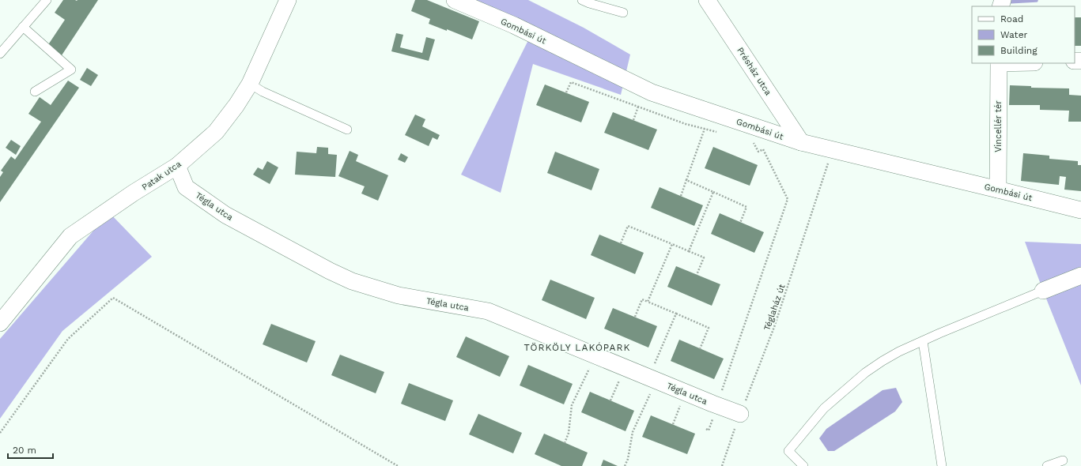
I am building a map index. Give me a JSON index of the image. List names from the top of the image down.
{
  "streets": {
    "street": [
      "Gombási út",
      "Présház utca",
      "Vincellér tér",
      "Patak utca",
      "Tégla utca"
    ],
    "path": ["Téglaház út"]
  },
  "crossings": [
    ["Gombási út", "Présház utca"],
    ["Gombási út", "Vincellér tér"],
    ["Gombási út", "Téglaház út"],
    ["Patak utca", "Tégla utca"],
    ["Tégla utca", "Téglaház út"]
  ],
  "districts": ["TÖRKÖLY LAKÓPARK"],
  "legend": ["Road", "Water", "Building"],
  "scale_bar": "20 m"
}
